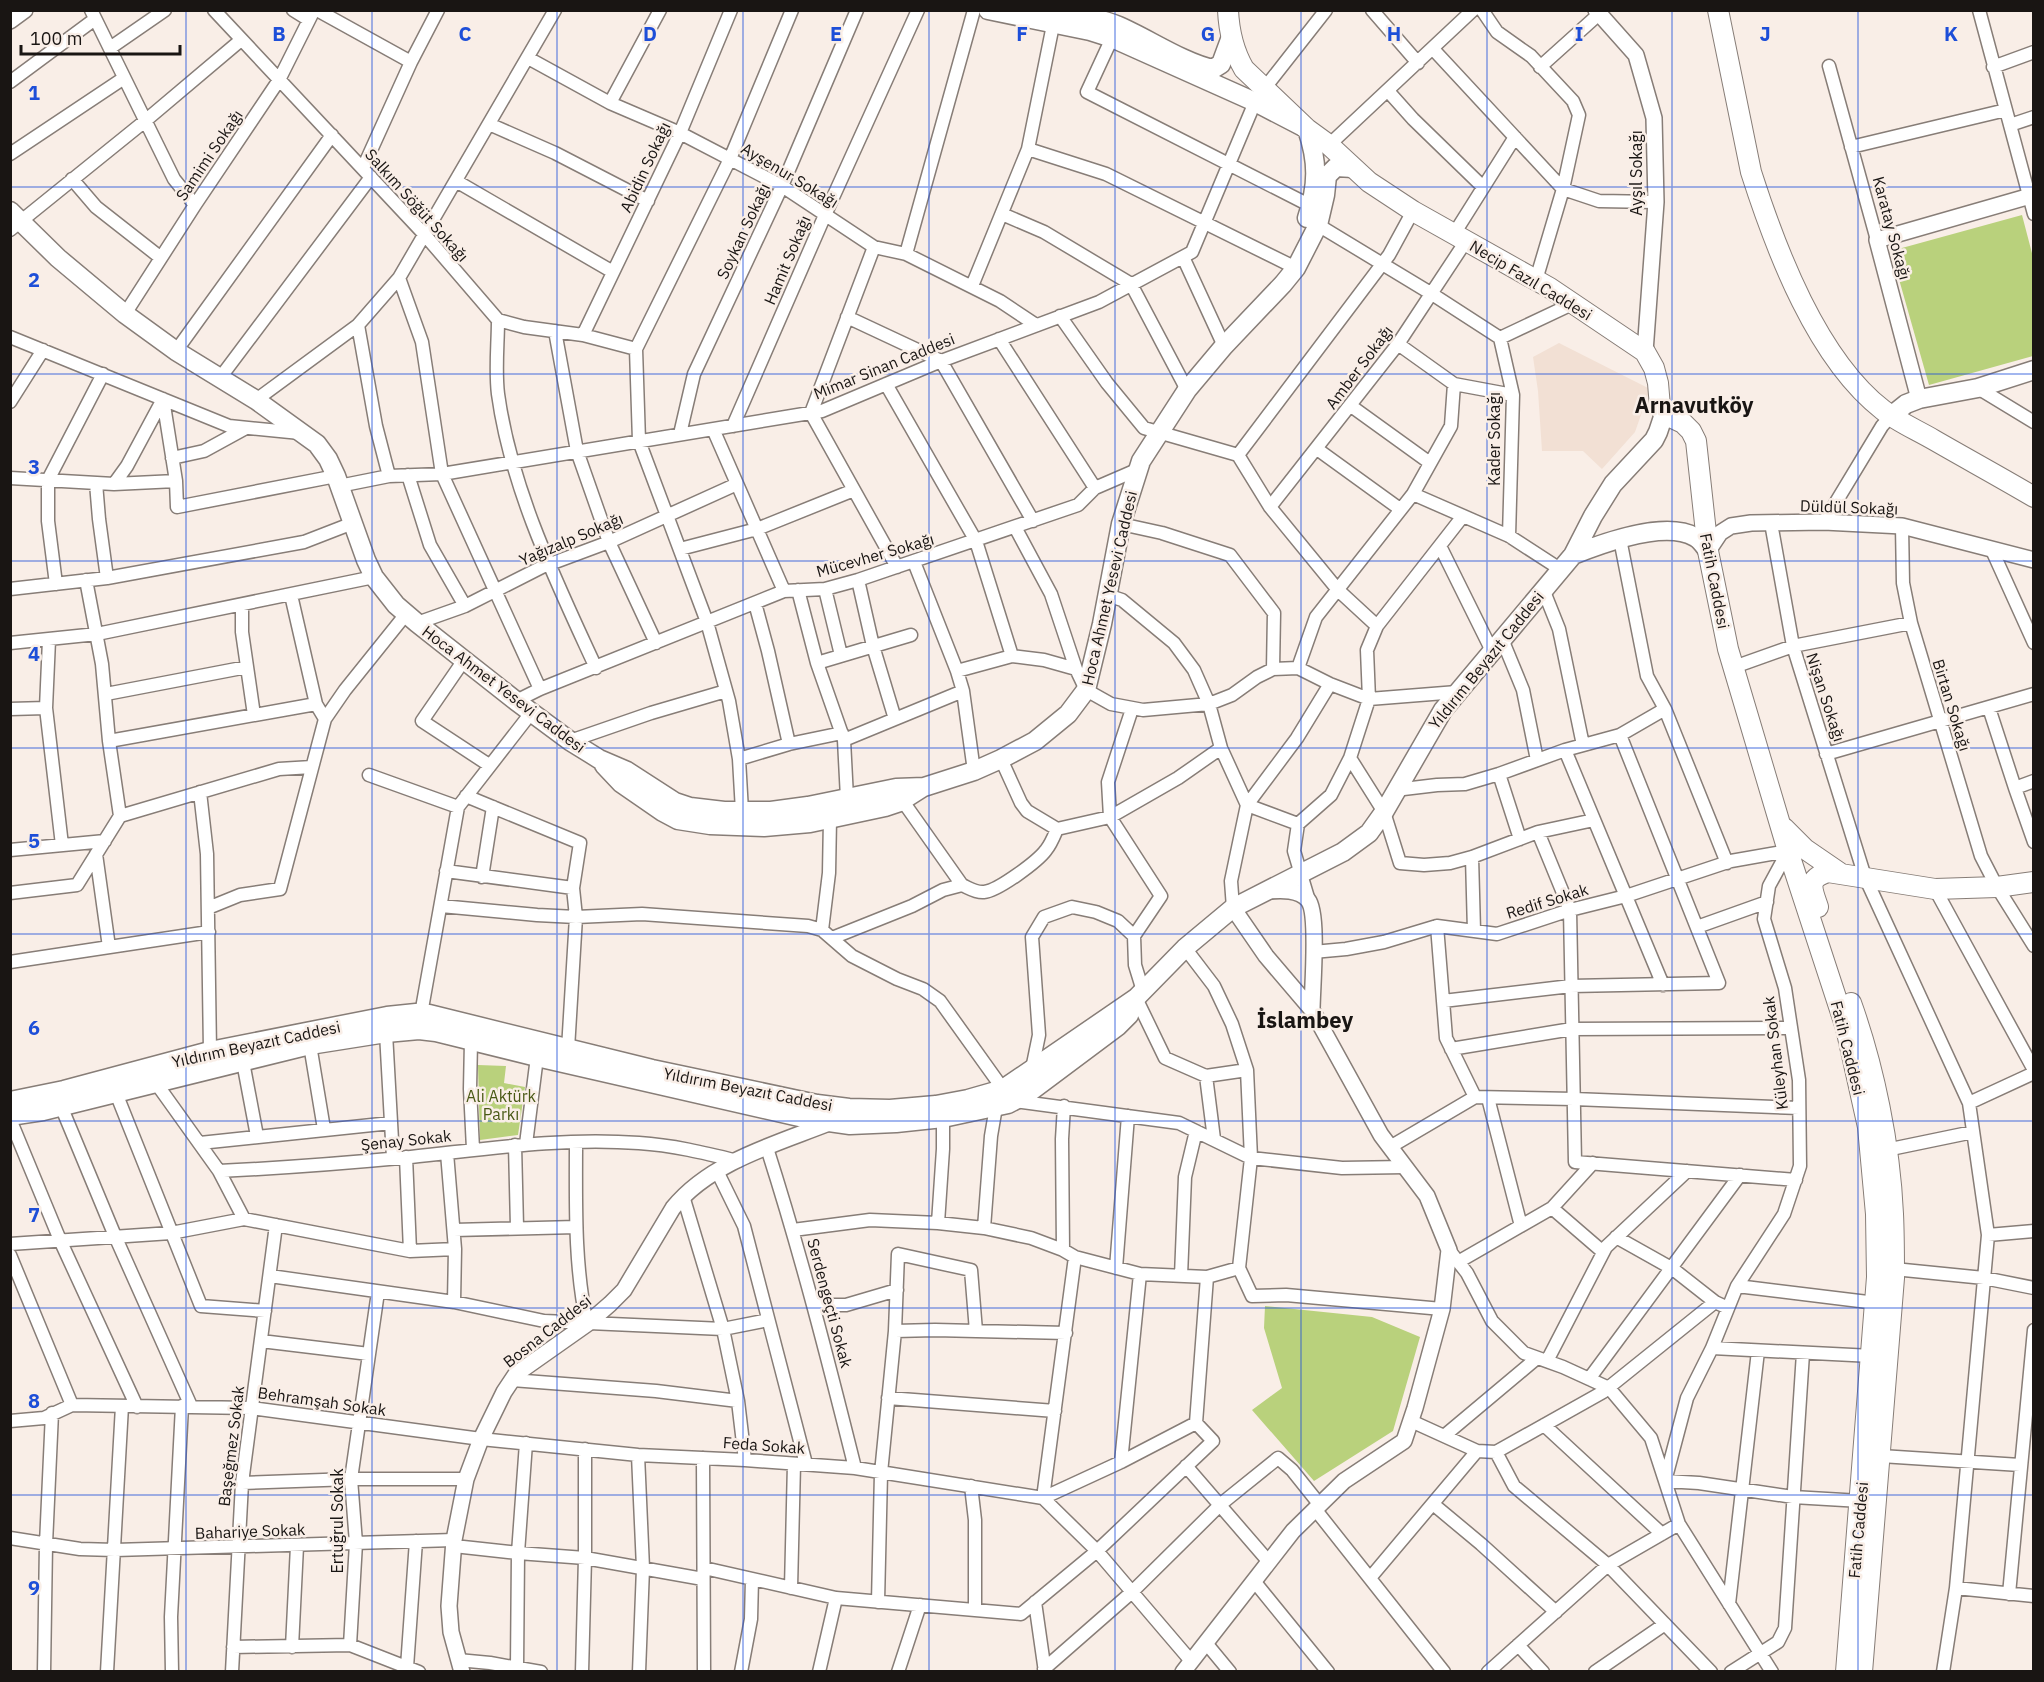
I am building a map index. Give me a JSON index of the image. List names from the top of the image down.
{
  "streets": {
    "main road": [
      "Necip Fazıl Caddesi",
      "Fatih Caddesi",
      "Hoca Ahmet Yesevi Caddesi",
      "Yıldırım Beyazıt Caddesi"
    ],
    "street": [
      "Samimi Sokağı",
      "Abidin Sokağı",
      "Ayşıl Sokağı",
      "Ayşenur Sokağı",
      "Salkım Söğüt Sokağı",
      "Karatay Sokağı",
      "Soykan Sokağı",
      "Hamit Sokağı",
      "Mimar Sinan Caddesi",
      "Amber Sokağı",
      "Kader Sokağı",
      "Düldül Sokağı",
      "Yağızalp Sokağı",
      "Mücevher Sokağı",
      "Nişan Sokağı",
      "Birtan Sokağı",
      "Redif Sokak",
      "Küleyhan Sokak",
      "Şenay Sokak",
      "Serdengeçti Sokak",
      "Bosna Caddesi",
      "Behramşah Sokak",
      "Feda Sokak",
      "Başeğmez Sokak",
      "Ertuğrul Sokak",
      "Bahariye Sokak"
    ]
  },
  "crossings": [
    ["Samimi Sokağı", "Salkım Söğüt Sokağı"],
    ["Samimi Sokağı", "Hoca Ahmet Yesevi Caddesi"],
    ["Abidin Sokağı", "Ayşenur Sokağı"],
    ["Ayşıl Sokağı", "Necip Fazıl Caddesi"],
    ["Ayşenur Sokağı", "Soykan Sokağı"],
    ["Ayşenur Sokağı", "Hamit Sokağı"],
    ["Soykan Sokağı", "Mimar Sinan Caddesi"],
    ["Hamit Sokağı", "Mimar Sinan Caddesi"],
    ["Necip Fazıl Caddesi", "Mimar Sinan Caddesi"],
    ["Necip Fazıl Caddesi", "Amber Sokağı"],
    ["Necip Fazıl Caddesi", "Hoca Ahmet Yesevi Caddesi"],
    ["Mimar Sinan Caddesi", "Hoca Ahmet Yesevi Caddesi"],
    ["Düldül Sokağı", "Fatih Caddesi"],
    ["Düldül Sokağı", "Nişan Sokağı"],
    ["Düldül Sokağı", "Birtan Sokağı"],
    ["Yağızalp Sokağı", "Hoca Ahmet Yesevi Caddesi"],
    ["Mücevher Sokağı", "Hoca Ahmet Yesevi Caddesi"],
    ["Fatih Caddesi", "Yıldırım Beyazıt Caddesi"],
    ["Fatih Caddesi", "Redif Sokak"],
    ["Fatih Caddesi", "Küleyhan Sokak"],
    ["Redif Sokak", "Küleyhan Sokak"],
    ["Şenay Sokak", "Bosna Caddesi"],
    ["Serdengeçti Sokak", "Bosna Caddesi"],
    ["Serdengeçti Sokak", "Feda Sokak"],
    ["Bosna Caddesi", "Behramşah Sokak"],
    ["Bosna Caddesi", "Feda Sokak"],
    ["Bosna Caddesi", "Bahariye Sokak"],
    ["Behramşah Sokak", "Feda Sokak"],
    ["Behramşah Sokak", "Başeğmez Sokak"],
    ["Behramşah Sokak", "Ertuğrul Sokak"],
    ["Başeğmez Sokak", "Bahariye Sokak"],
    ["Ertuğrul Sokak", "Bahariye Sokak"]
  ],
  "districts": ["Arnavutköy", "İslambey"],
  "parks": ["Ali Aktürk Parkı"],
  "scale_bar": "100 m",
  "grid": {
    "columns": [
      "B",
      "C",
      "D",
      "E",
      "F",
      "G",
      "H",
      "I",
      "J",
      "K"
    ],
    "rows": [
      "1",
      "2",
      "3",
      "4",
      "5",
      "6",
      "7",
      "8",
      "9"
    ]
  }
}
